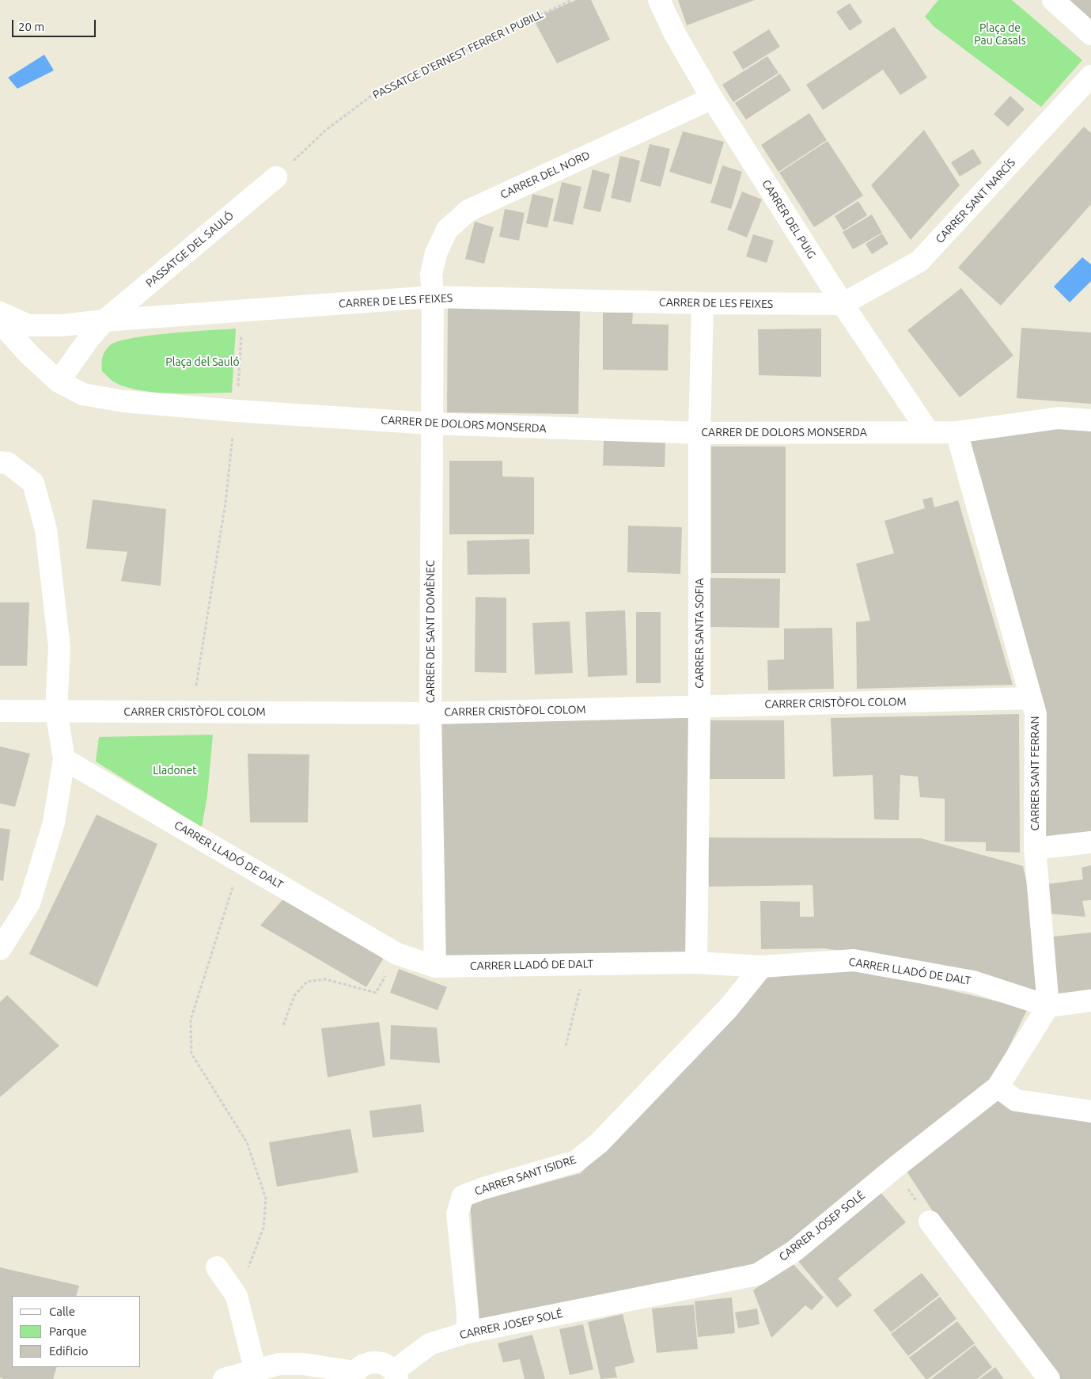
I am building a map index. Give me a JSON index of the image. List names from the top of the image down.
{
  "streets": {
    "street": [
      "CARRER DEL NORD",
      "CARRER SANT NARCÍS",
      "CARRER DEL PUIG",
      "PASSATGE DEL SAULÓ",
      "CARRER DE LES FEIXES",
      "CARRER DE DOLORS MONSERDA",
      "CARRER DE SANT DOMÈNEC",
      "CARRER SANTA SOFIA",
      "CARRER CRISTÒFOL COLOM",
      "CARRER SANT FERRAN",
      "CARRER LLADÓ DE DALT",
      "CARRER SANT ISIDRE",
      "CARRER JOSEP SOLÉ"
    ],
    "path": ["PASSATGE D'ERNEST FERRER I PUBILL"]
  },
  "crossings": [
    ["PASSATGE D'ERNEST FERRER I PUBILL", "PASSATGE DEL SAULÓ"],
    ["CARRER DEL NORD", "CARRER DEL PUIG"],
    ["CARRER DEL NORD", "CARRER DE LES FEIXES"],
    ["CARRER DEL NORD", "CARRER DE SANT DOMÈNEC"],
    ["CARRER SANT NARCÍS", "CARRER DEL PUIG"],
    ["CARRER SANT NARCÍS", "CARRER DE LES FEIXES"],
    ["CARRER DEL PUIG", "CARRER DE LES FEIXES"],
    ["CARRER DEL PUIG", "CARRER DE DOLORS MONSERDA"],
    ["PASSATGE DEL SAULÓ", "CARRER DE LES FEIXES"],
    ["CARRER DE LES FEIXES", "CARRER DE SANT DOMÈNEC"],
    ["CARRER DE LES FEIXES", "CARRER SANTA SOFIA"],
    ["CARRER DE DOLORS MONSERDA", "CARRER DE SANT DOMÈNEC"],
    ["CARRER DE DOLORS MONSERDA", "CARRER SANTA SOFIA"],
    ["CARRER DE DOLORS MONSERDA", "CARRER SANT FERRAN"],
    ["CARRER DE SANT DOMÈNEC", "CARRER CRISTÒFOL COLOM"],
    ["CARRER DE SANT DOMÈNEC", "CARRER LLADÓ DE DALT"],
    ["CARRER SANTA SOFIA", "CARRER CRISTÒFOL COLOM"],
    ["CARRER SANTA SOFIA", "CARRER LLADÓ DE DALT"],
    ["CARRER CRISTÒFOL COLOM", "CARRER SANT FERRAN"],
    ["CARRER SANT FERRAN", "CARRER LLADÓ DE DALT"],
    ["CARRER SANT FERRAN", "CARRER JOSEP SOLÉ"],
    ["CARRER LLADÓ DE DALT", "CARRER SANT ISIDRE"],
    ["CARRER LLADÓ DE DALT", "CARRER JOSEP SOLÉ"],
    ["CARRER SANT ISIDRE", "CARRER JOSEP SOLÉ"]
  ],
  "parks": ["Plaça de Pau Casals", "Plaça del Sauló", "Lladonet"],
  "legend": ["Calle", "Parque", "Edificio"],
  "scale_bar": "20 m"
}
